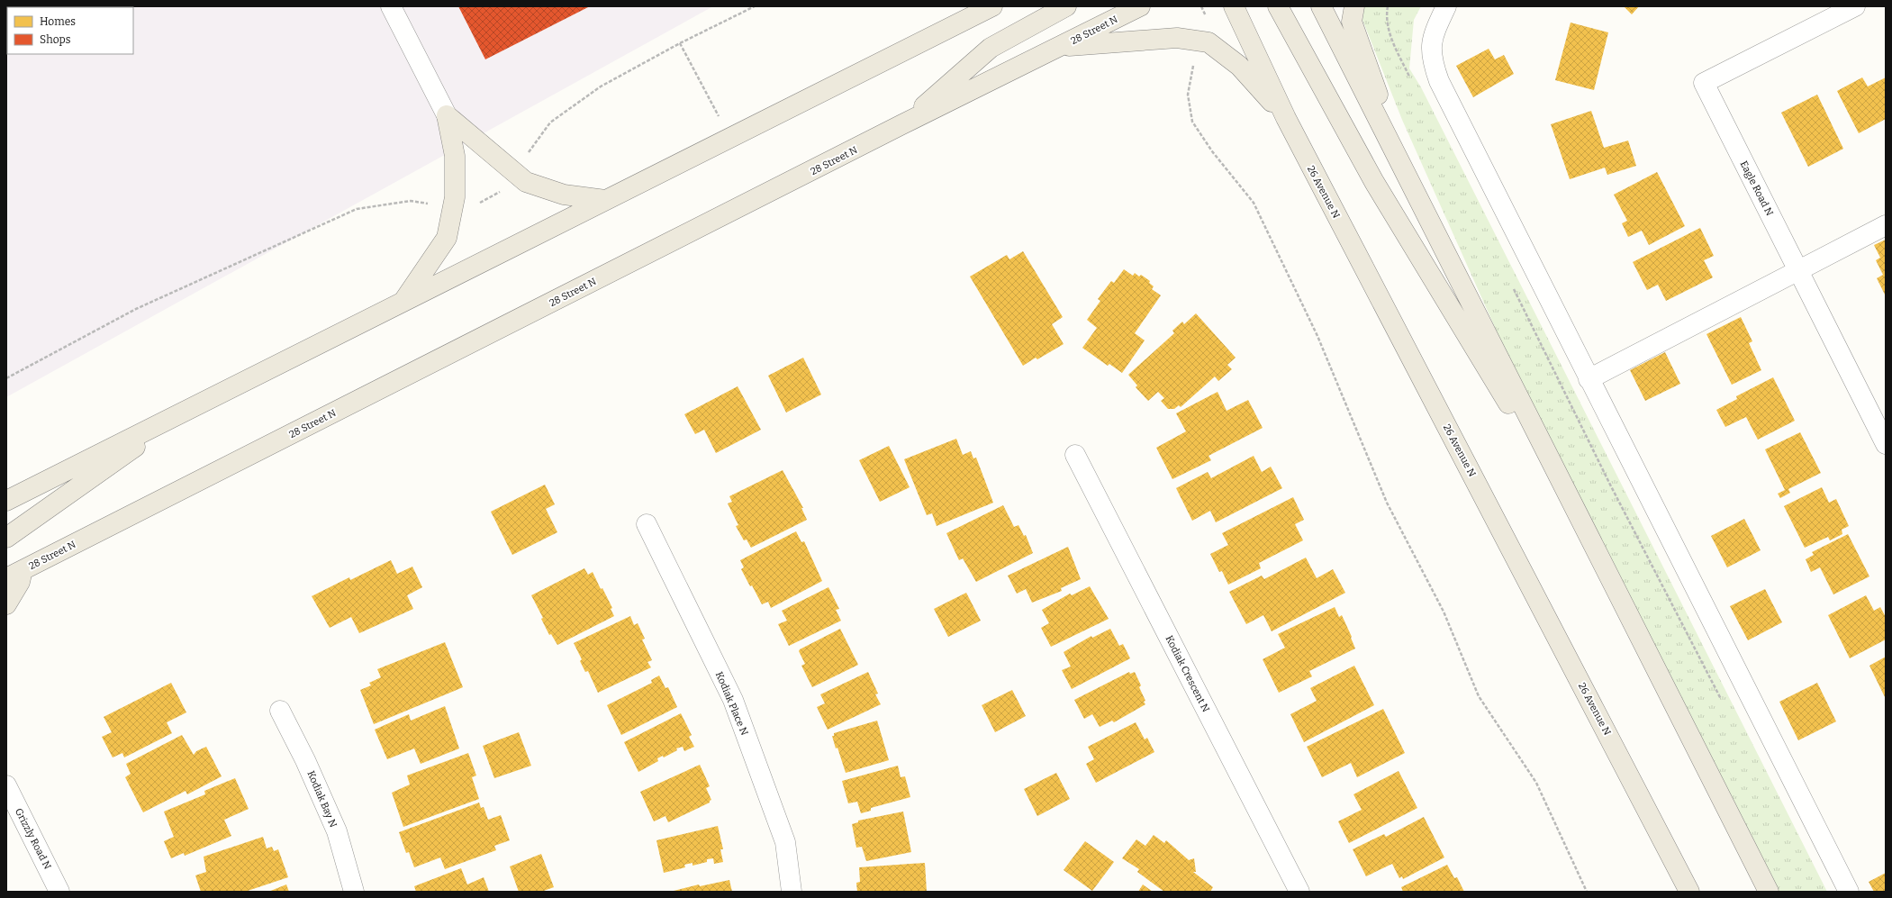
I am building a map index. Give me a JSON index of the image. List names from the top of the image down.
{
  "streets": {
    "main road": ["28 Street N", "26 Avenue N"],
    "street": [
      "Eagle Road N",
      "Kodiak Crescent N",
      "Kodiak Place N",
      "Kodiak Bay N",
      "Grizzly Road N"
    ]
  },
  "legend": ["Homes", "Shops"]
}
